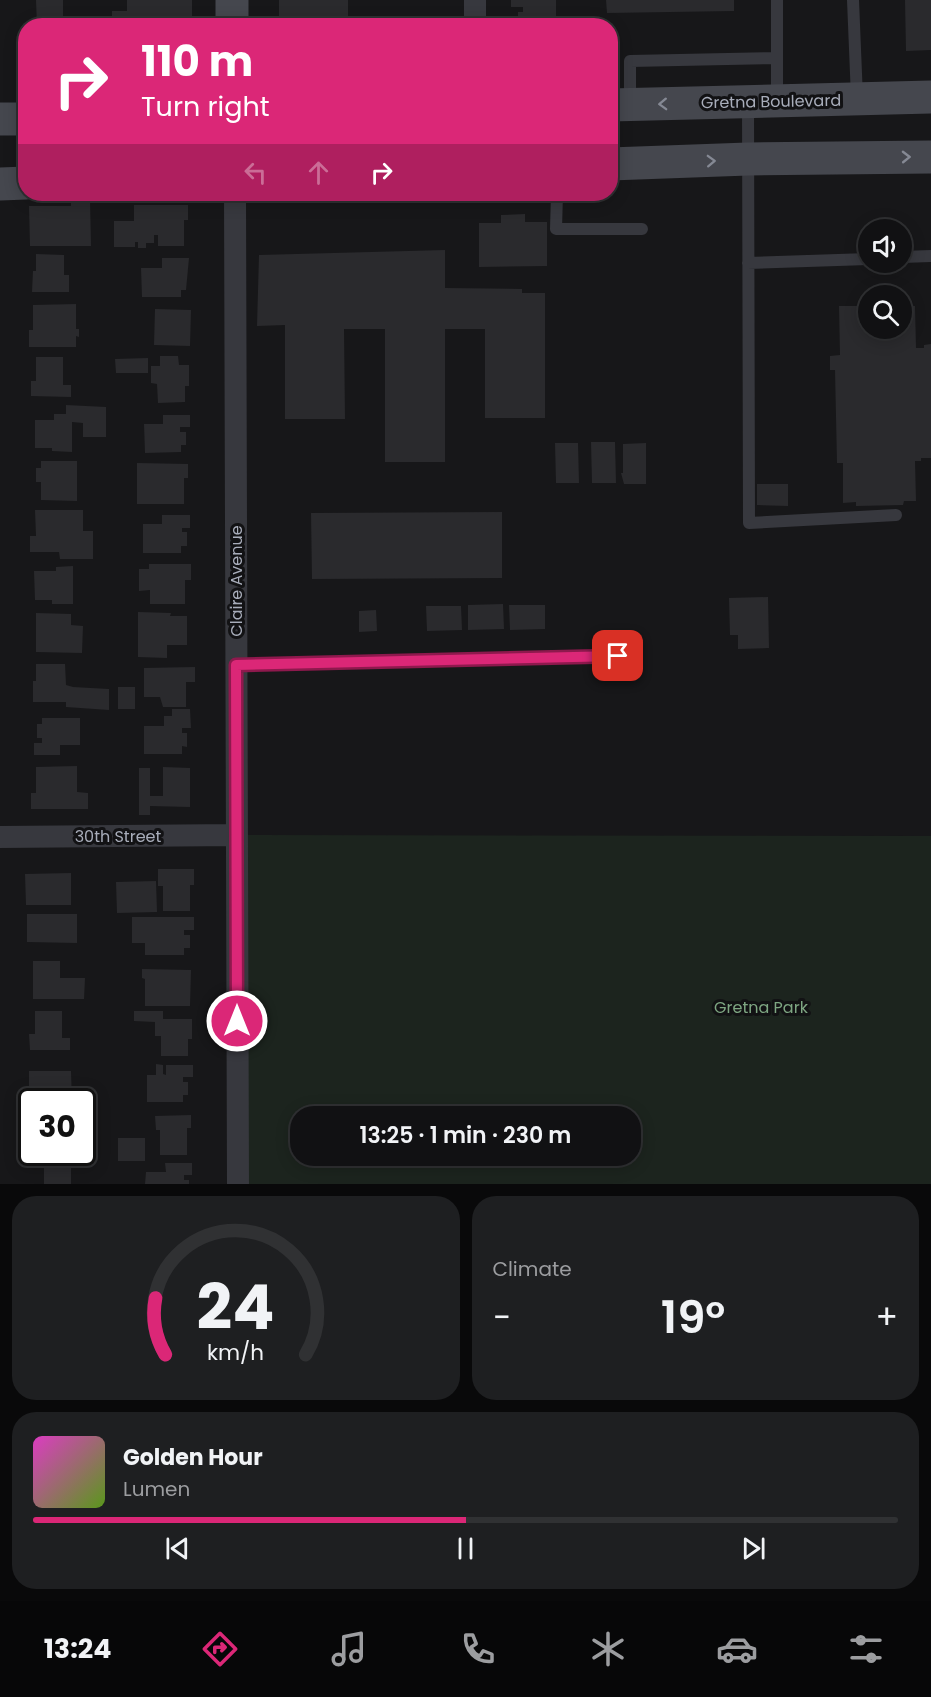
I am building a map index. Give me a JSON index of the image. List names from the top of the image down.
{
  "streets": {
    "street": ["Gretna Boulevard", "Claire Avenue", "30th Street"]
  },
  "crossings": [
    ["Claire Avenue", "30th Street"]
  ],
  "parks": ["Gretna Park"],
  "page": {
    "turn": ["110 m", "Turn right"],
    "limit": "30",
    "trip": "13:25 · 1 min · 230 m",
    "tile": "Climate",
    "heat": ["−", "19°", "+"],
    "song": ["Golden Hour", "Lumen"],
    "tabs": "13:24",
    "gauge": ["24", "km/h"]
  }
}
